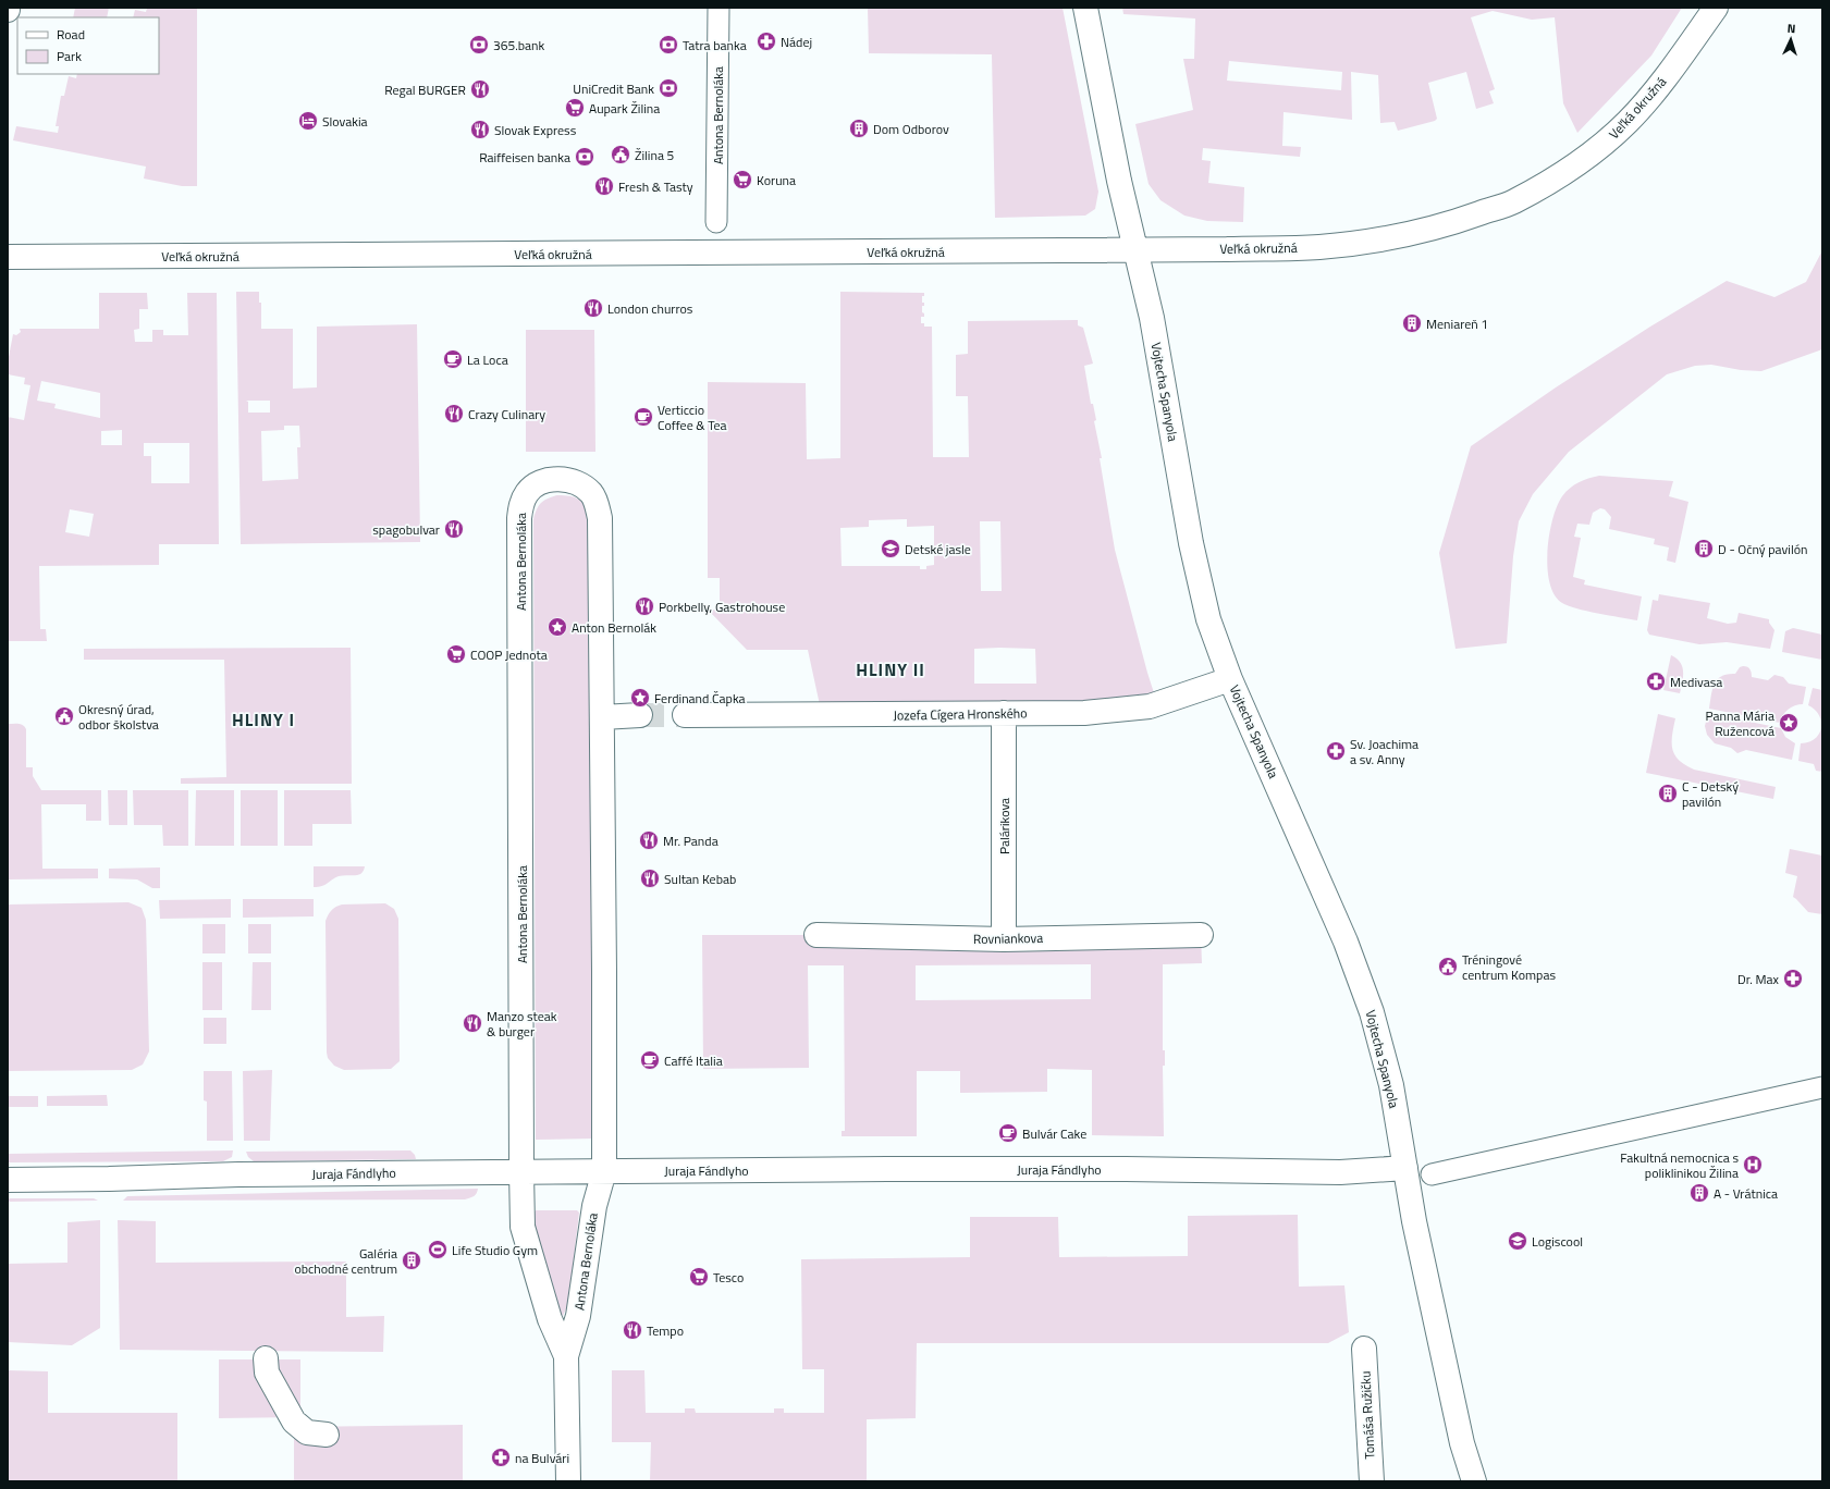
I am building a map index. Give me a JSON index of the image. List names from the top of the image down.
{
  "streets": {
    "street": [
      "Veľká okružná",
      "Antona Bernoláka",
      "Vojtecha Spanyola",
      "Jozefa Cígera Hronského",
      "Palárikova",
      "Rovniankova",
      "Juraja Fándlyho",
      "Tomáša Ružičku"
    ]
  },
  "crossings": [
    ["Veľká okružná", "Vojtecha Spanyola"],
    ["Antona Bernoláka", "Juraja Fándlyho"],
    ["Vojtecha Spanyola", "Jozefa Cígera Hronského"],
    ["Vojtecha Spanyola", "Juraja Fándlyho"],
    ["Jozefa Cígera Hronského", "Palárikova"],
    ["Palárikova", "Rovniankova"]
  ],
  "districts": ["HLINY II", "HLINY I"],
  "places": {
    "pharmacy": [
      "Nádej",
      "Medivasa",
      "Sv. Joachima a sv. Anny",
      "Dr. Max",
      "na Bulvári"
    ],
    "bank": [
      "365.bank",
      "Tatra banka",
      "UniCredit Bank",
      "Raiffeisen banka"
    ],
    "restaurant": [
      "Regal BURGER",
      "Slovak Express",
      "Fresh & Tasty",
      "London churros",
      "Crazy Culinary",
      "spagobulvar",
      "Porkbelly, Gastrohouse",
      "Mr. Panda",
      "Sultan Kebab",
      "Manzo steak & burger",
      "Tempo"
    ],
    "supermarket": [
      "Aupark Žilina",
      "Koruna",
      "COOP Jednota",
      "Tesco"
    ],
    "hotel": ["Slovakia"],
    "building": [
      "Dom Odborov",
      "Meniareň 1",
      "D - Očný pavilón",
      "C - Detský pavilón",
      "A - Vrátnica",
      "Galéria obchodné centrum"
    ],
    "public building": ["Žilina 5", "Okresný úrad, odbor školstva", "Tréningové centrum Kompas"],
    "cafe": [
      "La Loca",
      "Verticcio Coffee & Tea",
      "Caffé Italia",
      "Bulvár Cake"
    ],
    "school or university": ["Detské jasle", "Logiscool"],
    "place": ["Anton Bernolák", "Ferdinand Čapka", "Panna Mária Ružencová"],
    "hospital": ["Fakultná nemocnica s poliklinikou Žilina"],
    "sports": ["Life Studio Gym"]
  },
  "legend": ["Road", "Park"],
  "north": "top"
}
